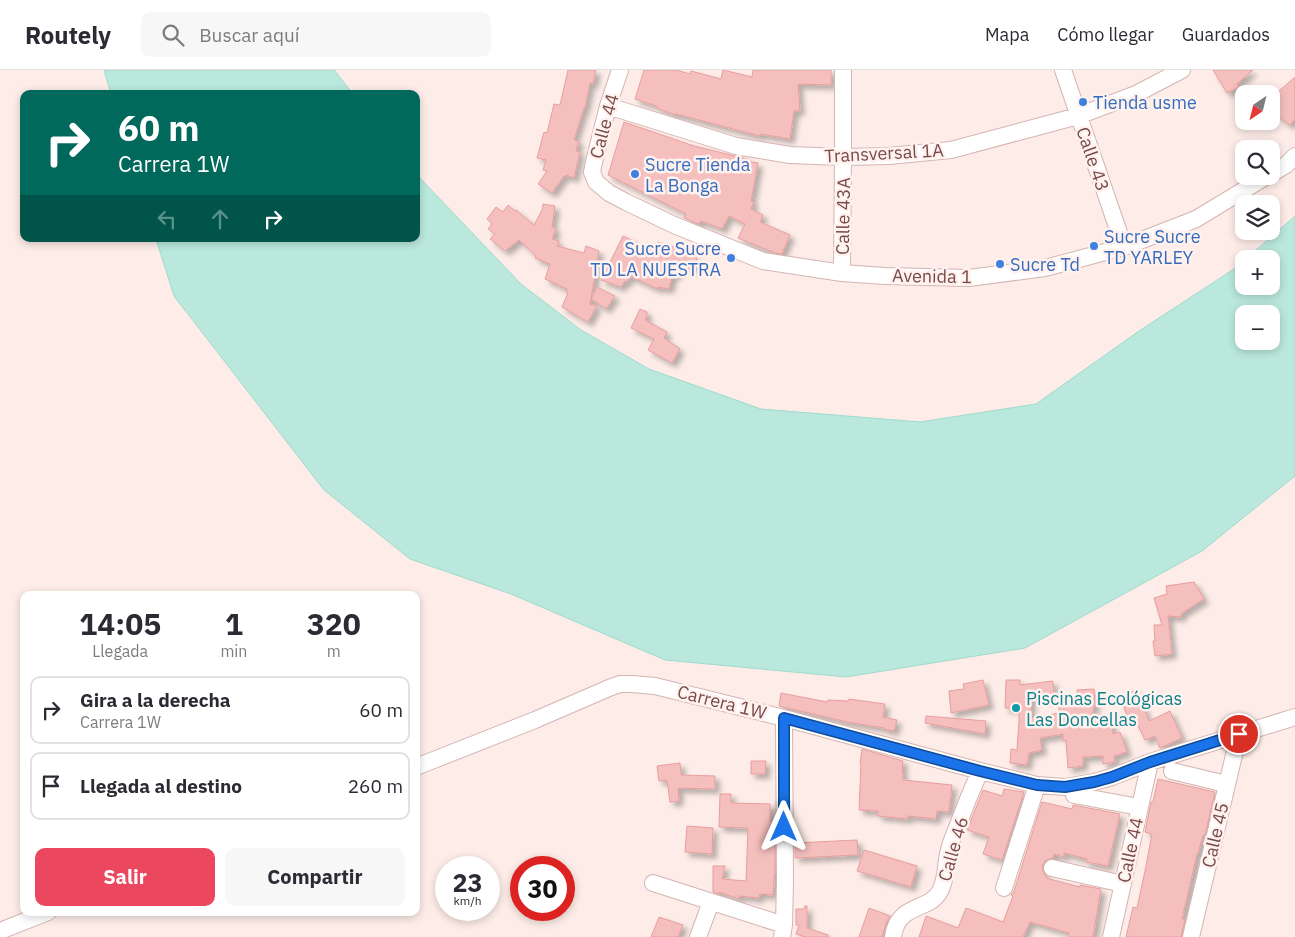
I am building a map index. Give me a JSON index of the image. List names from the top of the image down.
{
  "streets": {
    "street": [
      "Calle 44",
      "Transversal 1A",
      "Calle 43",
      "Calle 43A",
      "Avenida 1",
      "Carrera 1W",
      "Calle 45",
      "Calle 46"
    ]
  },
  "crossings": [
    ["Calle 44", "Transversal 1A"],
    ["Calle 44", "Avenida 1"],
    ["Calle 44", "Carrera 1W"],
    ["Transversal 1A", "Calle 43"],
    ["Transversal 1A", "Calle 43A"],
    ["Calle 43", "Avenida 1"],
    ["Calle 43A", "Avenida 1"],
    ["Carrera 1W", "Calle 45"],
    ["Carrera 1W", "Calle 46"]
  ],
  "places": [
    "Tienda usme",
    "Sucre Tienda La Bonga",
    "Sucre Sucre TD YARLEY",
    "Sucre Sucre TD LA NUESTRA",
    "Sucre Td",
    "Piscinas Ecológicas Las Doncellas"
  ],
  "north": "bottom left",
  "page": {
    "header": "Routely",
    "search": "Buscar aquí",
    "nav": ["Mapa", "Cómo llegar", "Guardados"],
    "map_buttons": ["+", "−"],
    "turn": ["60 m", "Carrera 1W"],
    "eta": [
      "14:05",
      "Llegada",
      "1",
      "min",
      "320",
      "m"
    ],
    "list": [
      {
        "name": "Gira a la derecha",
        "note": "Carrera 1W",
        "value": "60 m"
      },
      {
        "name": "Llegada al destino",
        "value": "260 m"
      }
    ],
    "buttons": ["Salir", "Compartir"],
    "speed": "23 km/h",
    "limit": "30"
  }
}
